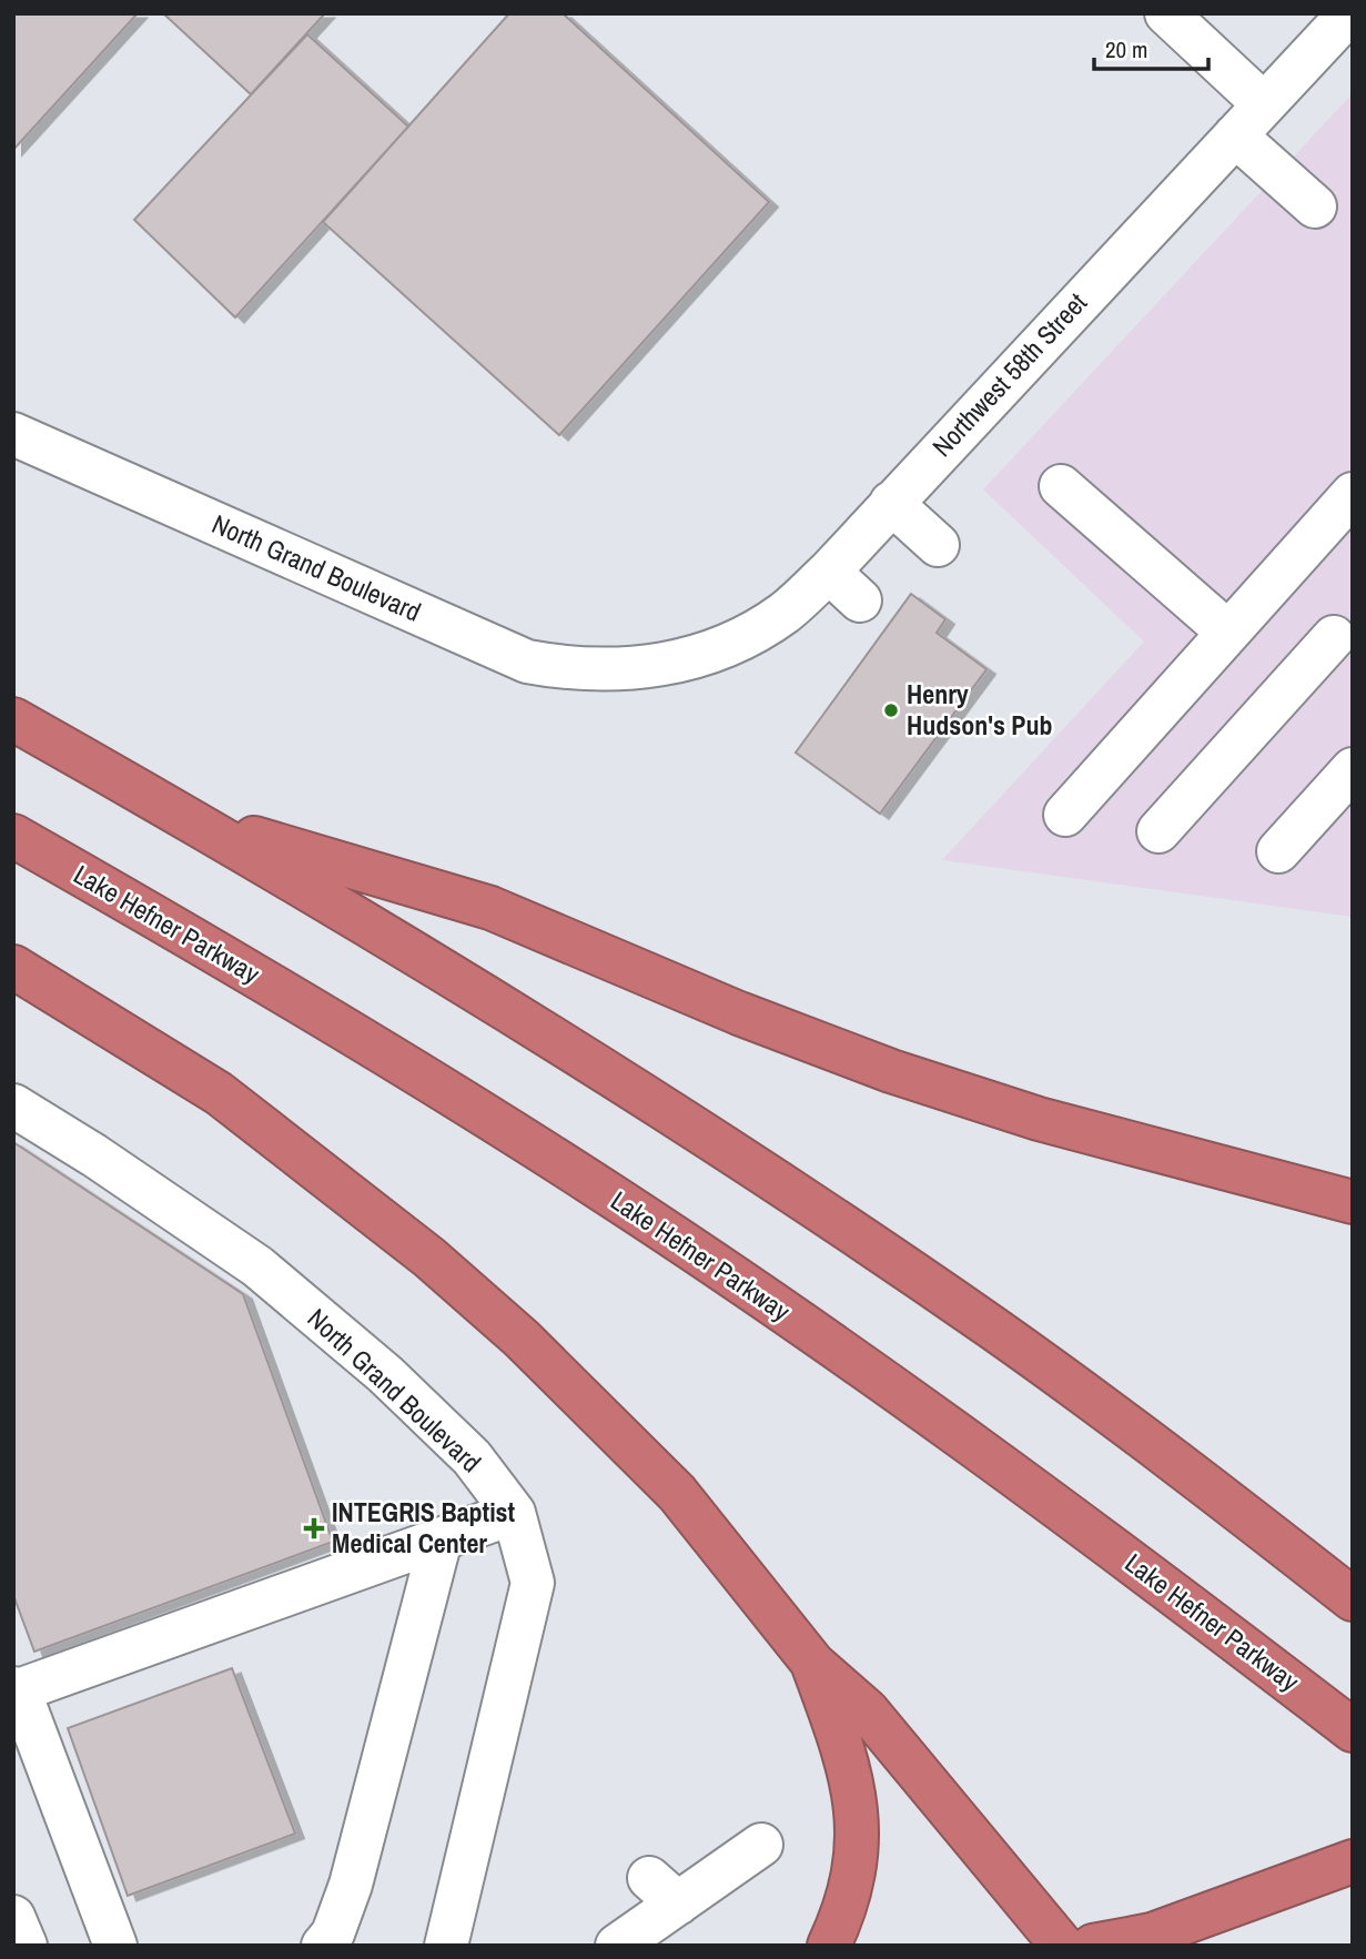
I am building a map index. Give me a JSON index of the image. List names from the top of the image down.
{
  "streets": {
    "highway": ["Lake Hefner Parkway"],
    "street": ["Northwest 58th Street", "North Grand Boulevard"]
  },
  "crossings": [
    ["Northwest 58th Street", "North Grand Boulevard"]
  ],
  "places": {
    "other": ["Henry Hudson's Pub"],
    "health": ["INTEGRIS Baptist Medical Center"]
  },
  "scale_bar": "20 m"
}
